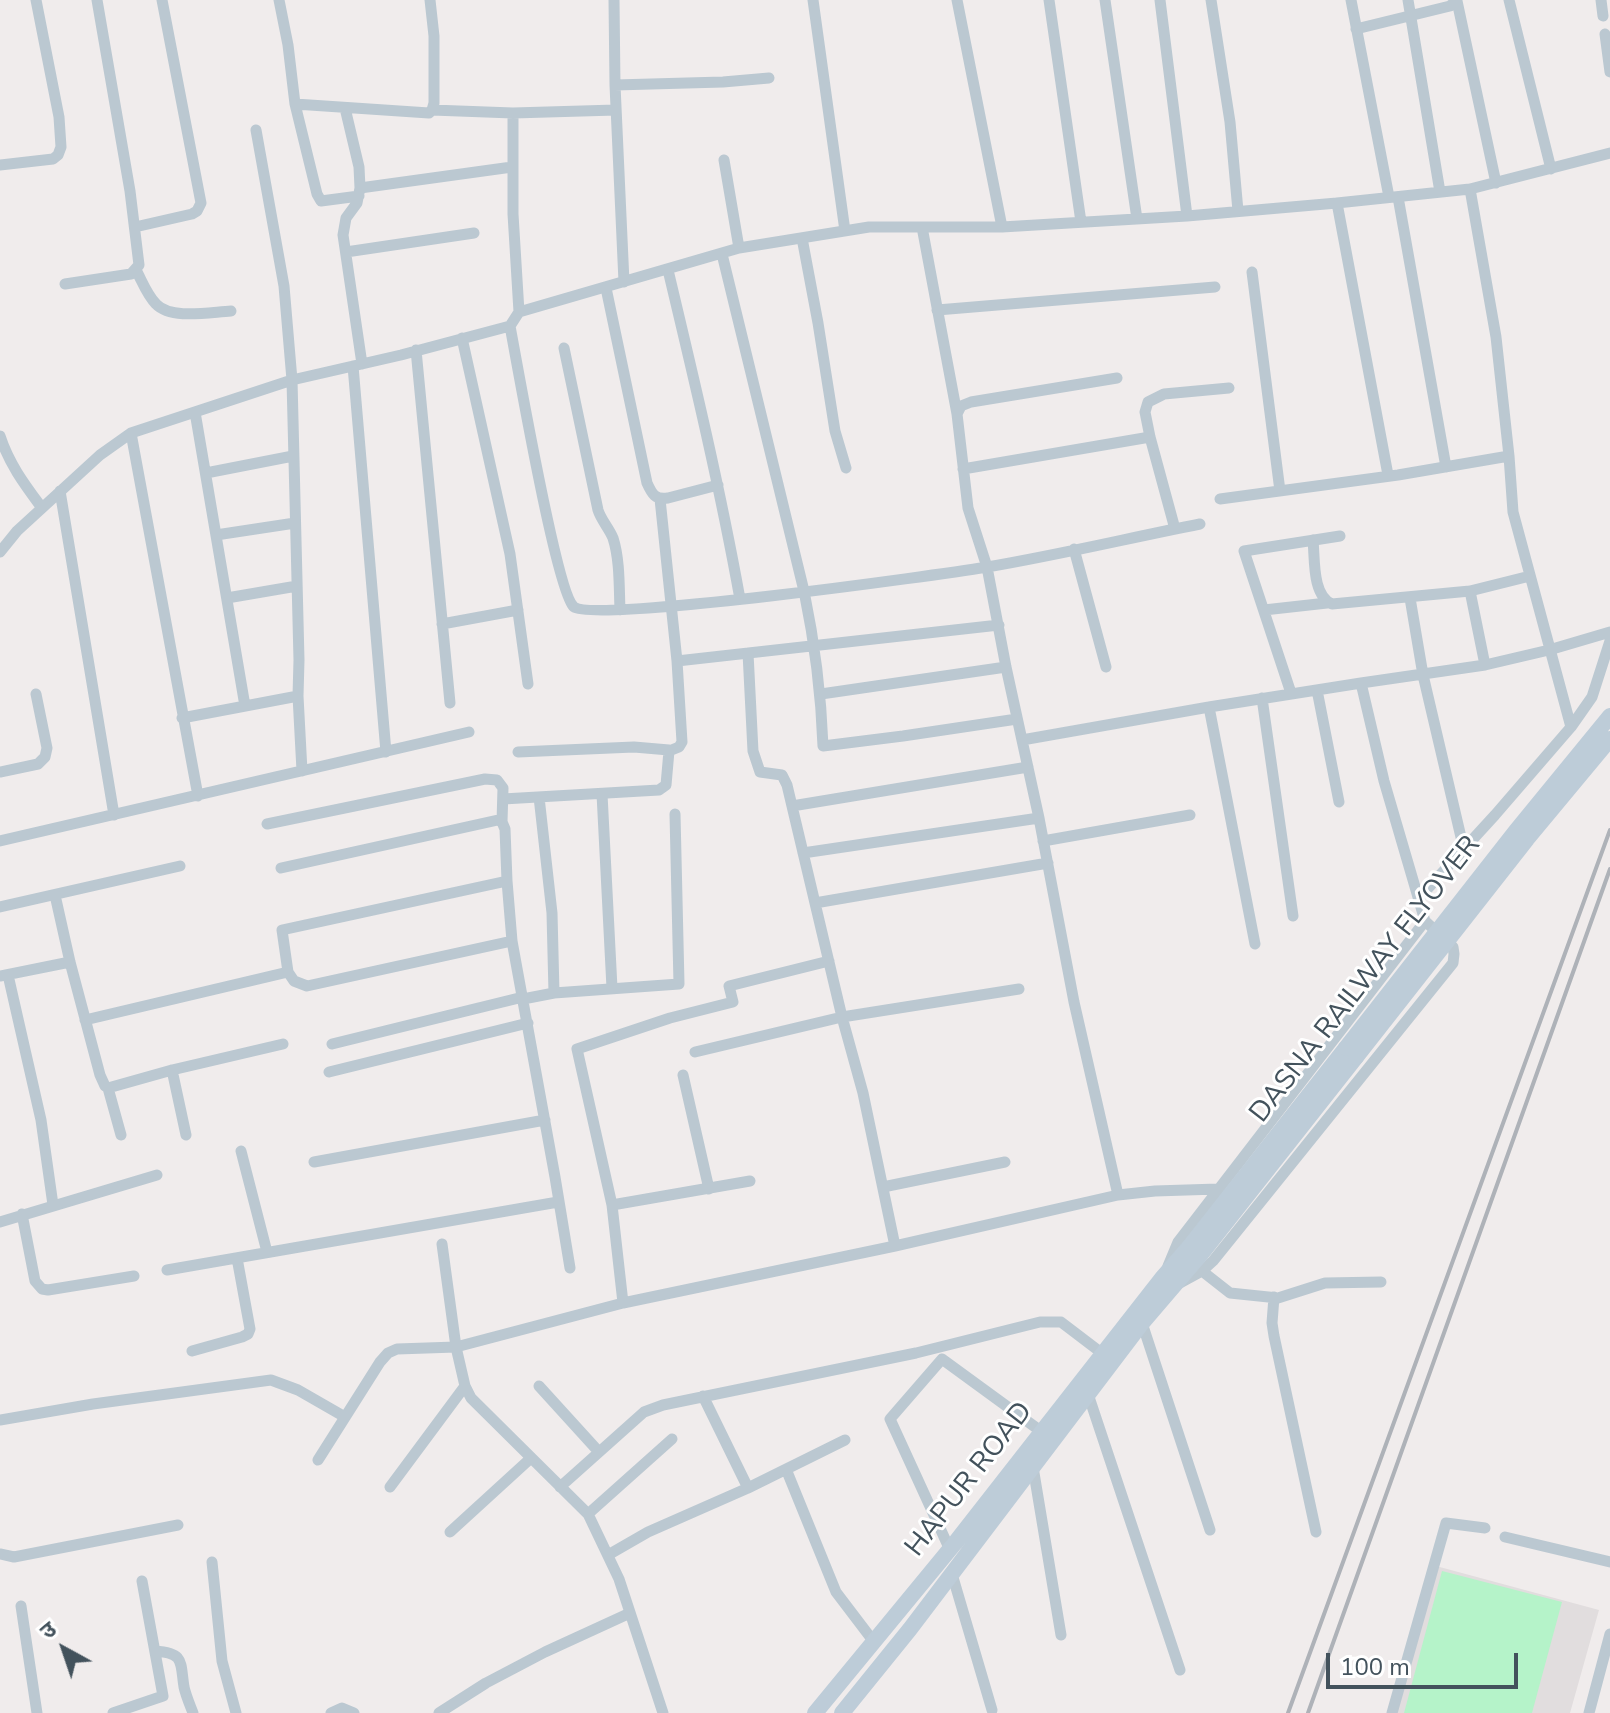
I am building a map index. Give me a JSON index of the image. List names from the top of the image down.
{
  "streets": {
    "main road": ["DASNA RAILWAY FLYOVER", "HAPUR ROAD"]
  },
  "crossings": [
    ["DASNA RAILWAY FLYOVER", "HAPUR ROAD"]
  ],
  "scale_bar": "100 m",
  "north": "top left"
}
